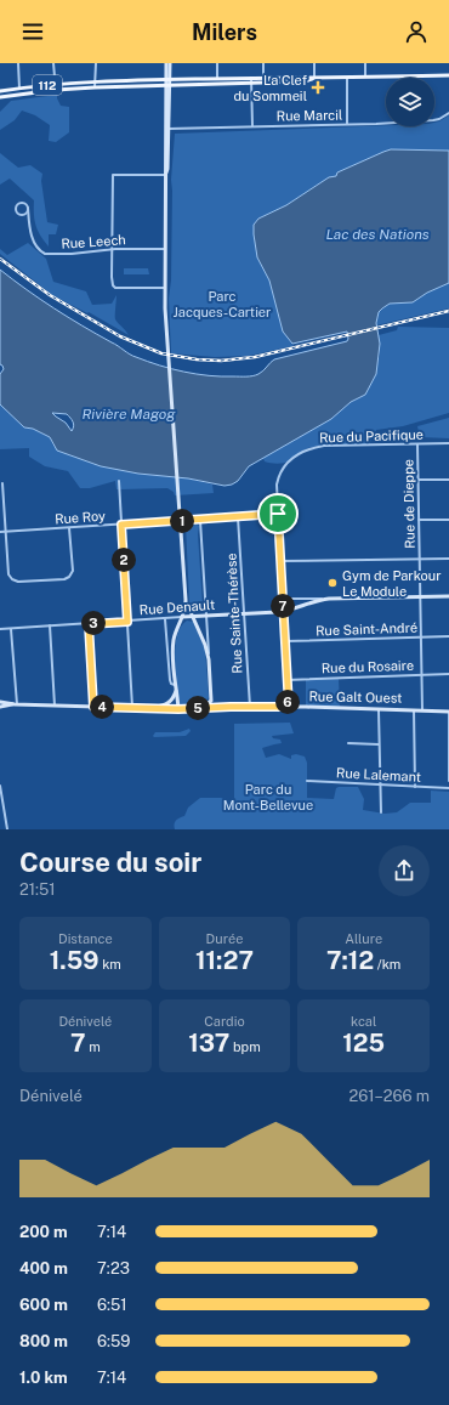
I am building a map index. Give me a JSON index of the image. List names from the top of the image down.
{
  "streets": {
    "main road": ["112", "Rue Denault", "Rue Galt Ouest"],
    "street": [
      "Rue Marcil",
      "Rue Leech",
      "Rue du Pacifique",
      "Rue de Dieppe",
      "Rue Roy",
      "Rue Sainte-Thérèse",
      "Rue Saint-André",
      "Rue du Rosaire",
      "Rue Lalemant"
    ]
  },
  "crossings": [
    ["Rue du Pacifique", "Rue de Dieppe"],
    ["Rue du Pacifique", "Rue Roy"],
    ["Rue de Dieppe", "Rue Denault"],
    ["Rue de Dieppe", "Rue Saint-André"],
    ["Rue de Dieppe", "Rue du Rosaire"],
    ["Rue de Dieppe", "Rue Galt Ouest"],
    ["Rue Roy", "Rue Sainte-Thérèse"],
    ["Rue Denault", "Rue Sainte-Thérèse"],
    ["Rue Sainte-Thérèse", "Rue Galt Ouest"]
  ],
  "water": ["Lac des Nations", "Rivière Magog"],
  "parks": ["Parc Jacques-Cartier", "Parc du Mont-Bellevue"],
  "places": {
    "health": ["La Clef du Sommeil"],
    "other": ["Gym de Parkour Le Module"]
  },
  "page": {
    "header": "Milers",
    "pins": [
      "1",
      "2",
      "7",
      "3",
      "6",
      "4",
      "5"
    ],
    "heading": ["Course du soir", "21:51"],
    "stats": [
      ["Distance", "1.59 km"],
      ["Durée", "11:27"],
      ["Allure", "7:12 /km"],
      ["Dénivelé", "7 m"],
      ["Cardio", "137 bpm"],
      ["kcal", "125"]
    ],
    "chart": ["Dénivelé", "261–266 m"],
    "list": [
      {
        "name": "200 m",
        "note": "7:14"
      },
      {
        "name": "400 m",
        "note": "7:23"
      },
      {
        "name": "600 m",
        "note": "6:51"
      },
      {
        "name": "800 m",
        "note": "6:59"
      },
      {
        "name": "1.0 km",
        "note": "7:14"
      }
    ]
  }
}
